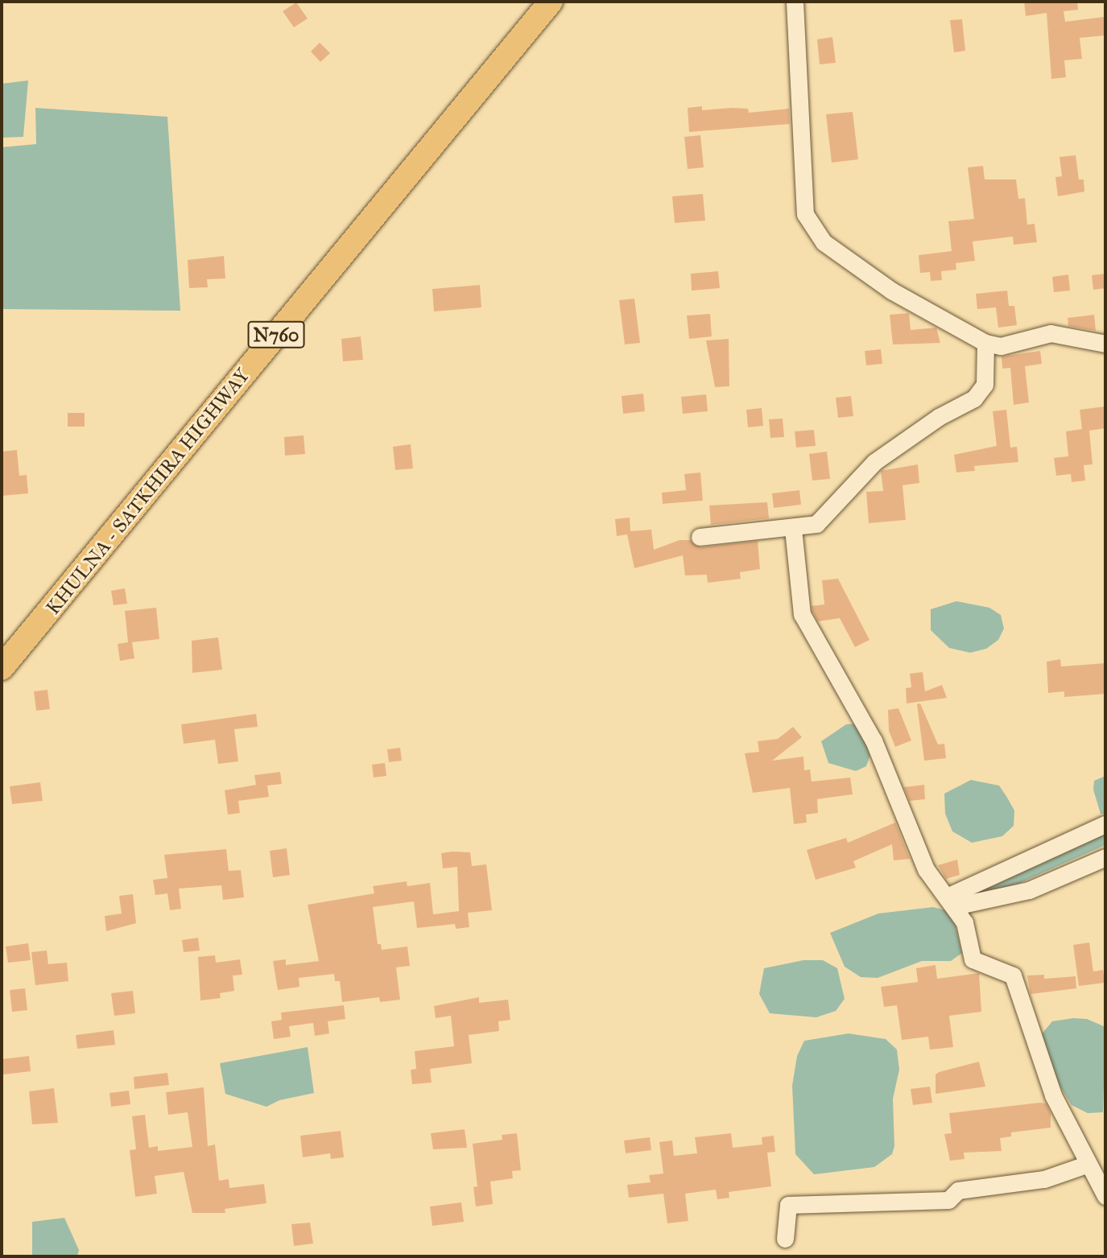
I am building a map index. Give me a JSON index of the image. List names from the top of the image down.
{
  "streets": {
    "highway": ["N760", "KHULNA - SATKHIRA HIGHWAY"]
  }
}
